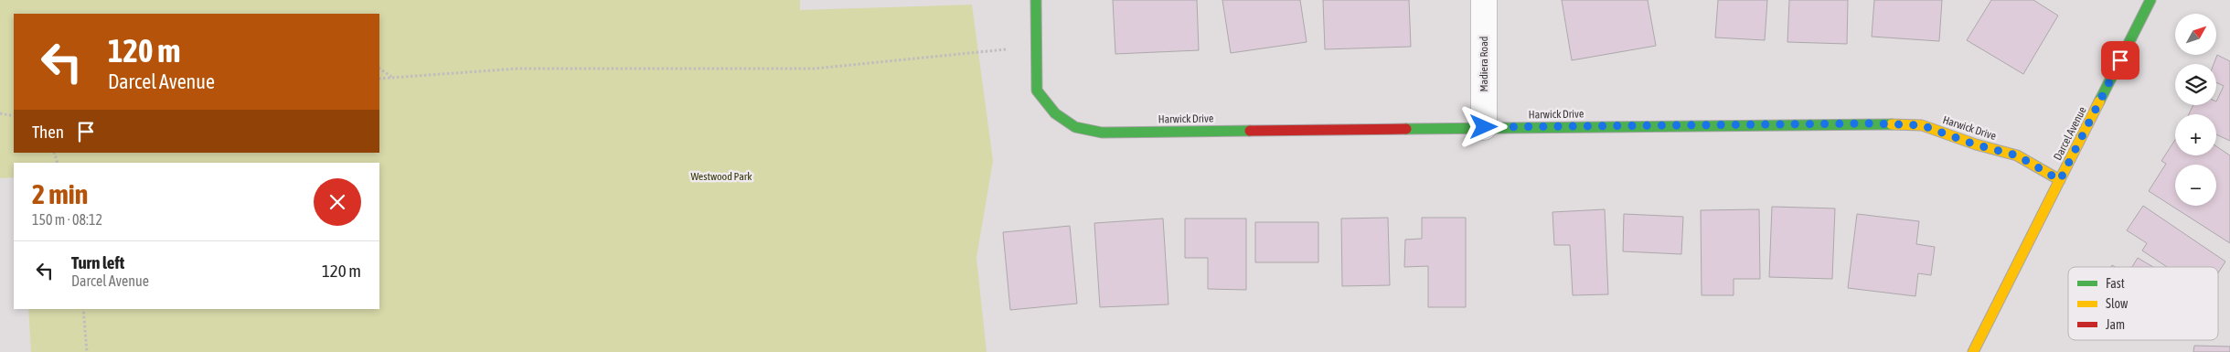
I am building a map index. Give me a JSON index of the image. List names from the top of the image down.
{
  "streets": {
    "street": ["Madiera Road", "Harwick Drive", "Darcel Avenue"]
  },
  "crossings": [
    ["Madiera Road", "Harwick Drive"],
    ["Harwick Drive", "Darcel Avenue"]
  ],
  "parks": ["Westwood Park"],
  "legend": ["Fast", "Slow", "Jam"],
  "north": "top right",
  "page": {
    "map_buttons": ["+", "−"],
    "turn": ["120 m", "Darcel Avenue"],
    "then": "Then",
    "heading": ["2 min", "150 m · 08:12"],
    "list": [
      {
        "name": "Turn left",
        "note": "Darcel Avenue",
        "value": "120 m"
      }
    ]
  }
}
